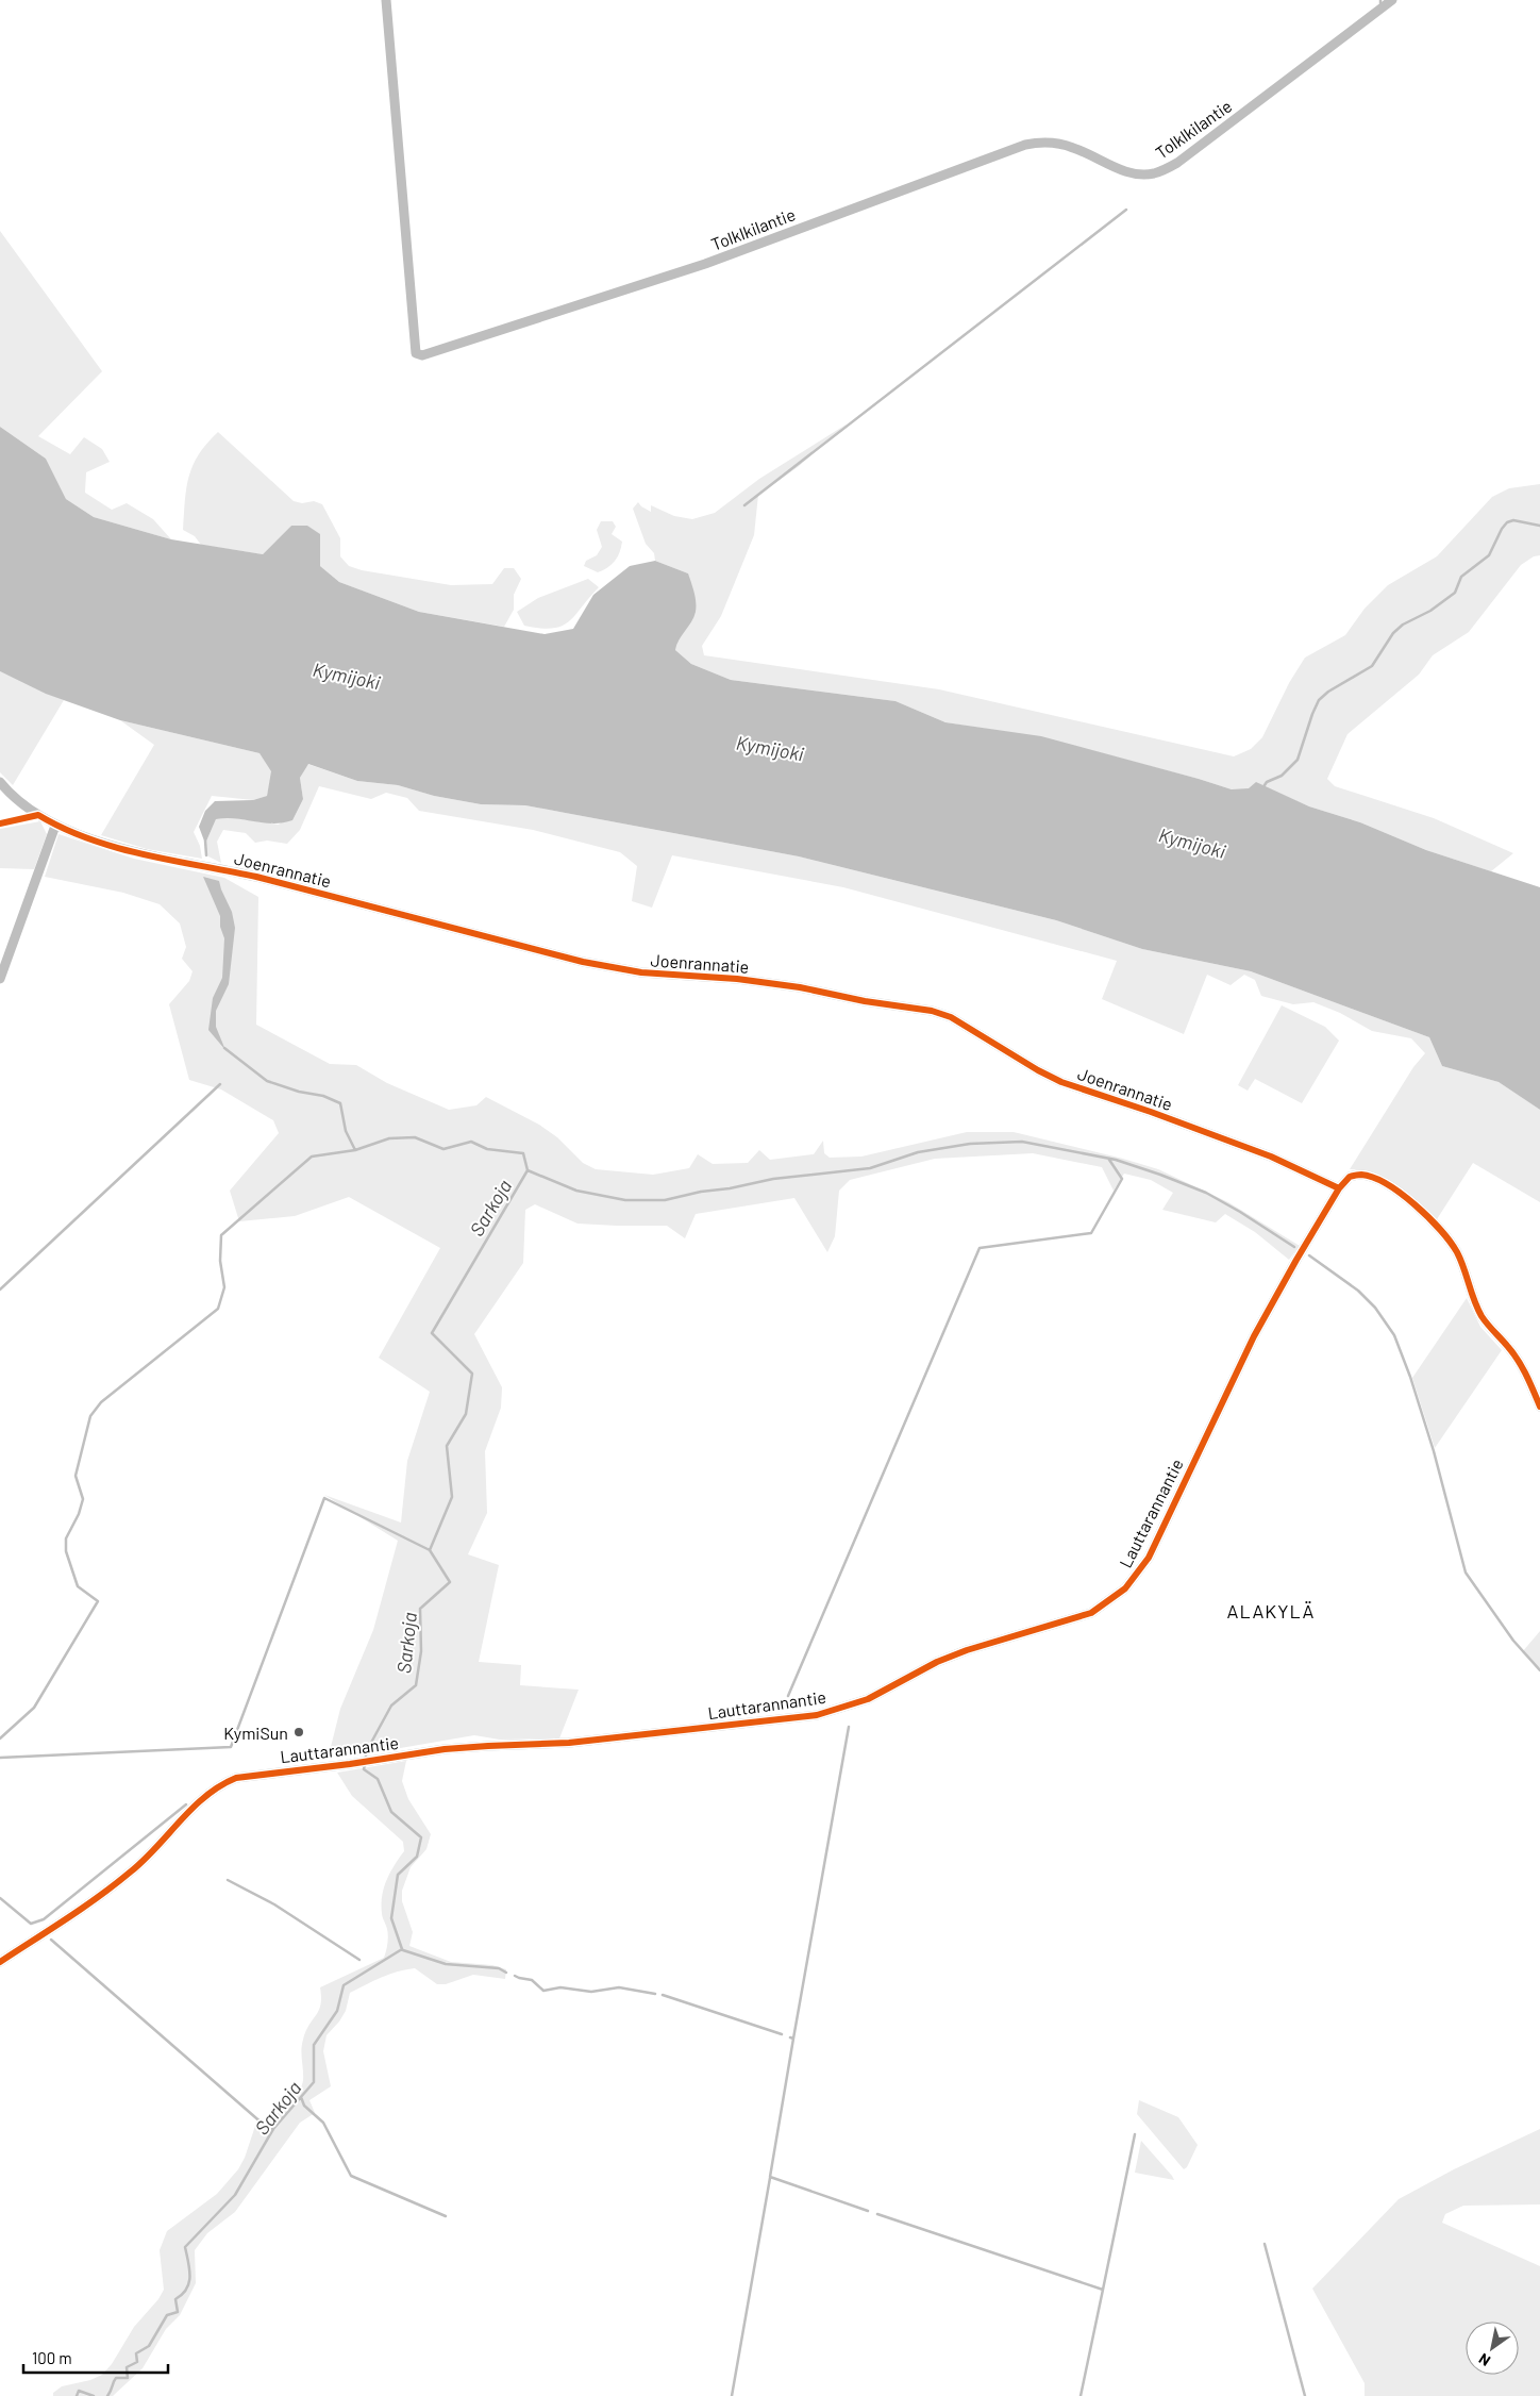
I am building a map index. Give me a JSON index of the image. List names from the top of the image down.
{
  "streets": {
    "street": ["Tolklkilantie", "Joenrannatie", "Lauttarannantie"]
  },
  "crossings": [
    ["Joenrannatie", "Lauttarannantie"]
  ],
  "districts": ["ALAKYLÄ"],
  "water": ["Kymijoki", "Sarkoja"],
  "places": ["KymiSun"],
  "scale_bar": "100 m",
  "north": "bottom left"
}
